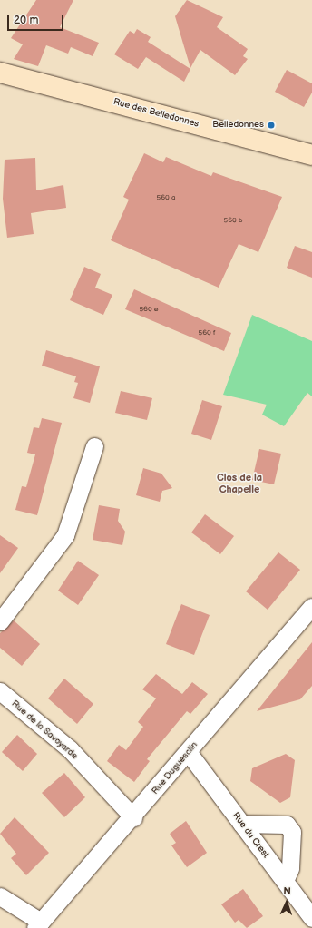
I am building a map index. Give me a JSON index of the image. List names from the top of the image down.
{
  "streets": {
    "main road": ["Rue des Belledonnes"],
    "street": ["Rue de la Savoyarde", "Rue Duguesclin", "Rue du Crest"]
  },
  "crossings": [
    ["Rue de la Savoyarde", "Rue Duguesclin"],
    ["Rue Duguesclin", "Rue du Crest"]
  ],
  "districts": ["Clos de la Chapelle"],
  "places": ["Belledonnes"],
  "house_numbers": [
    "560 a",
    "560 b",
    "560 e",
    "560 f"
  ],
  "scale_bar": "20 m",
  "north": "top"
}
